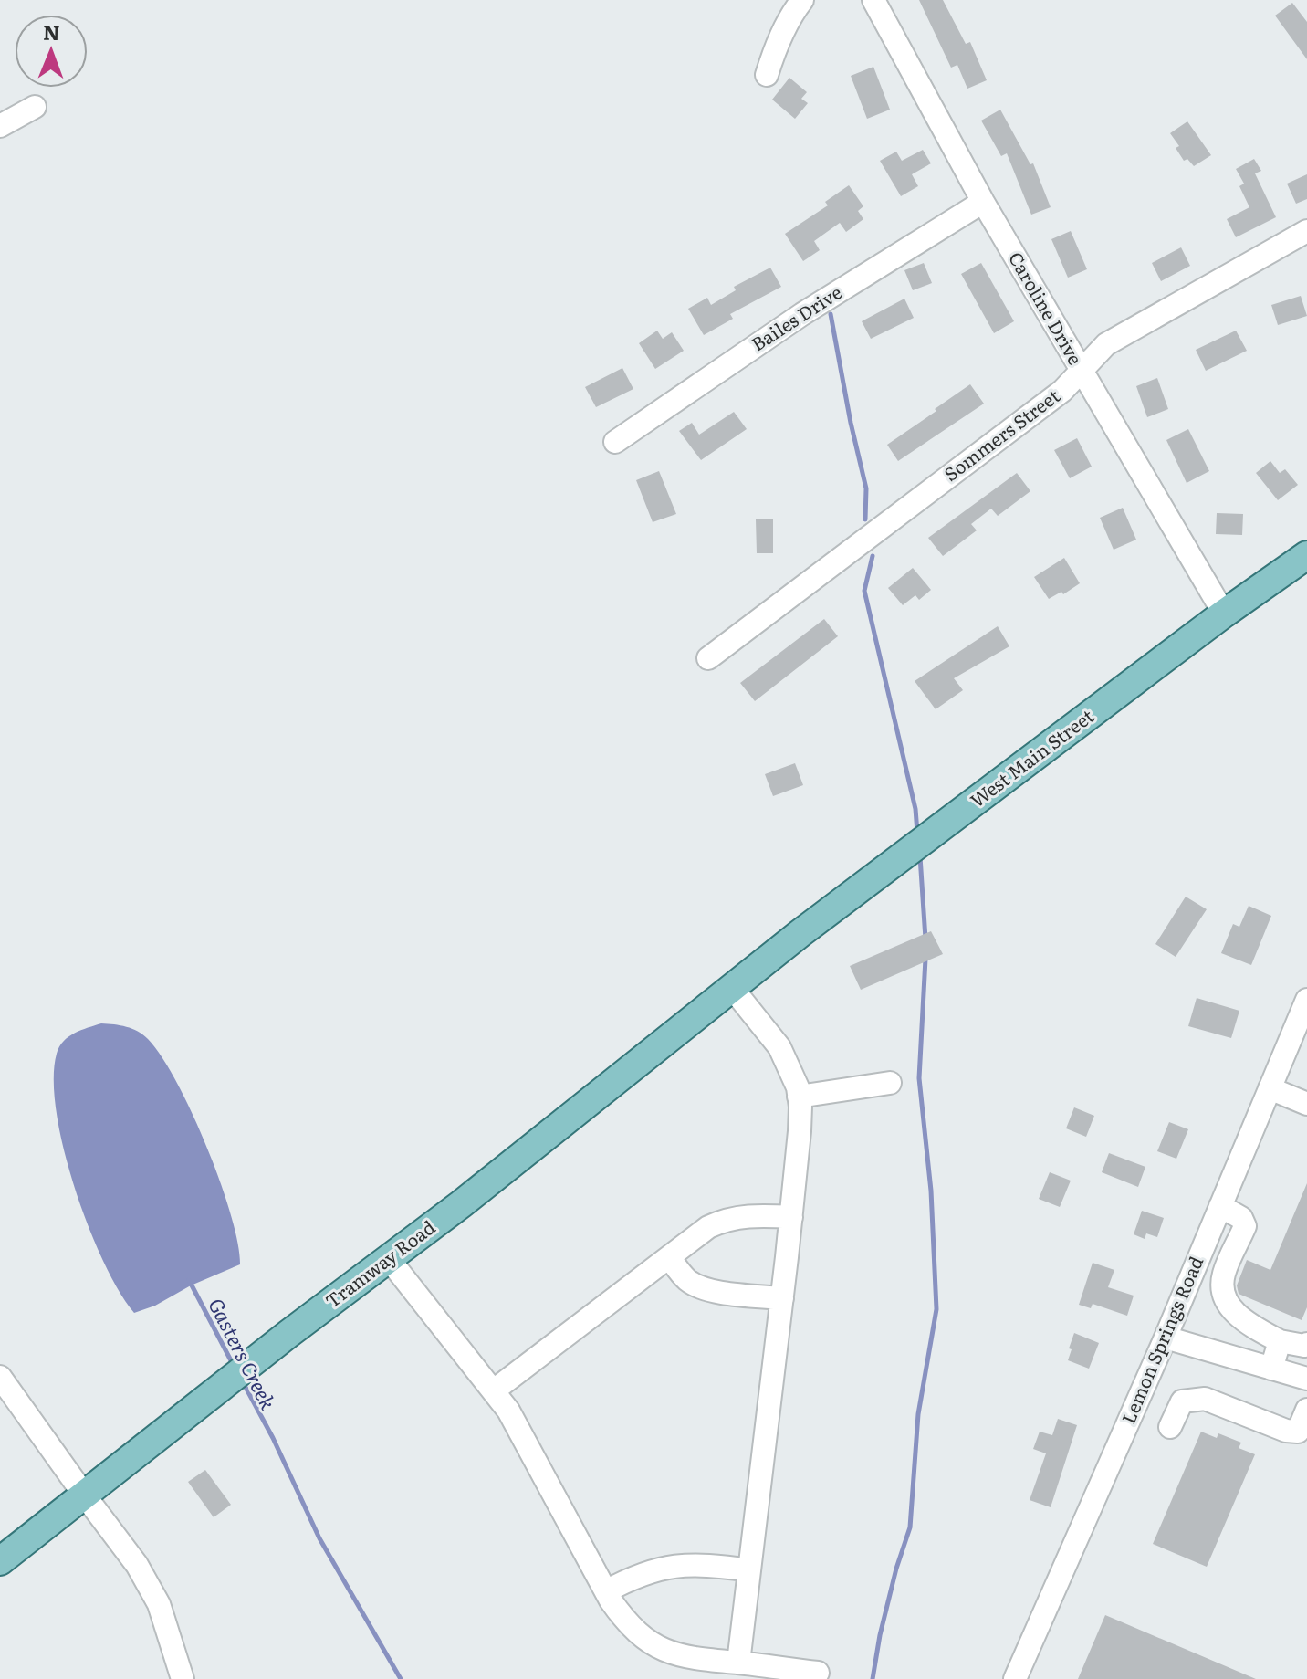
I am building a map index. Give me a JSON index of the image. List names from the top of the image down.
{
  "streets": {
    "main road": ["West Main Street", "Tramway Road"],
    "street": [
      "Caroline Drive",
      "Bailes Drive",
      "Sommers Street",
      "Lemon Springs Road"
    ]
  },
  "crossings": [
    ["Caroline Drive", "Bailes Drive"],
    ["Caroline Drive", "Sommers Street"],
    ["Caroline Drive", "West Main Street"],
    ["West Main Street", "Tramway Road"]
  ],
  "water": ["Gasters Creek"],
  "north": "top"
}
